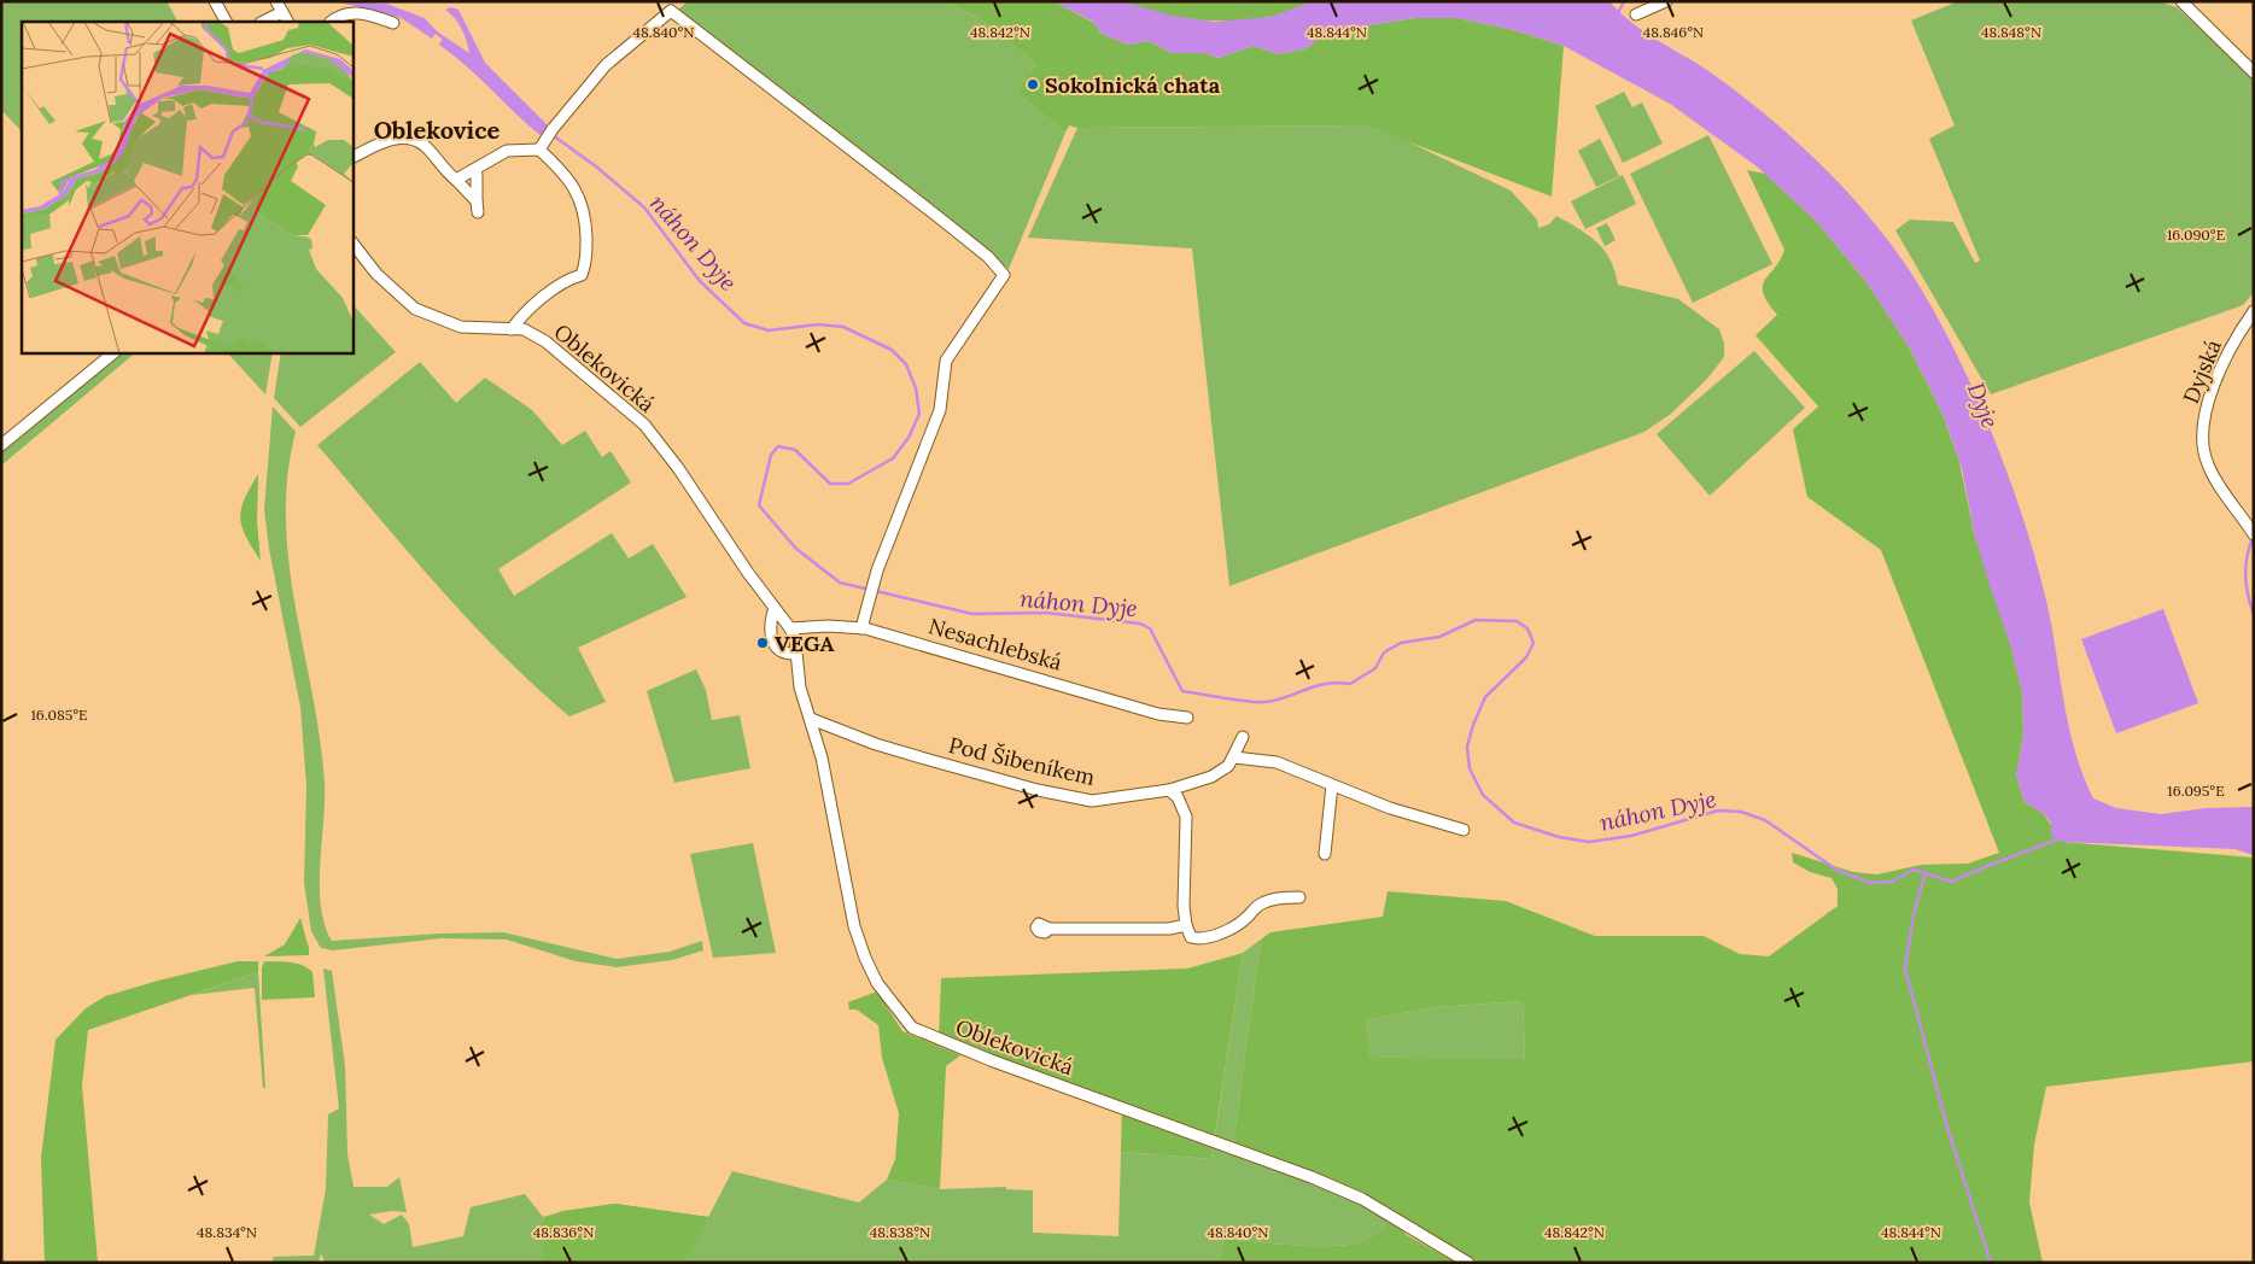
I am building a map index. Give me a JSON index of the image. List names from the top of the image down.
{
  "streets": {
    "street": [
      "Oblekovická",
      "Dyjská",
      "Nesachlebská",
      "Pod Šibeníkem"
    ]
  },
  "crossings": [
    ["Oblekovická", "Nesachlebská"],
    ["Oblekovická", "Pod Šibeníkem"]
  ],
  "districts": ["Oblekovice"],
  "water": ["náhon Dyje", "Dyje"],
  "places": ["Sokolnická chata", "VEGA"],
  "coordinates": [
    "48.840°N",
    "48.842°N",
    "48.844°N",
    "48.846°N",
    "48.848°N",
    "16.090°E",
    "16.085°E",
    "16.095°E",
    "48.834°N",
    "48.836°N",
    "48.838°N"
  ]
}
